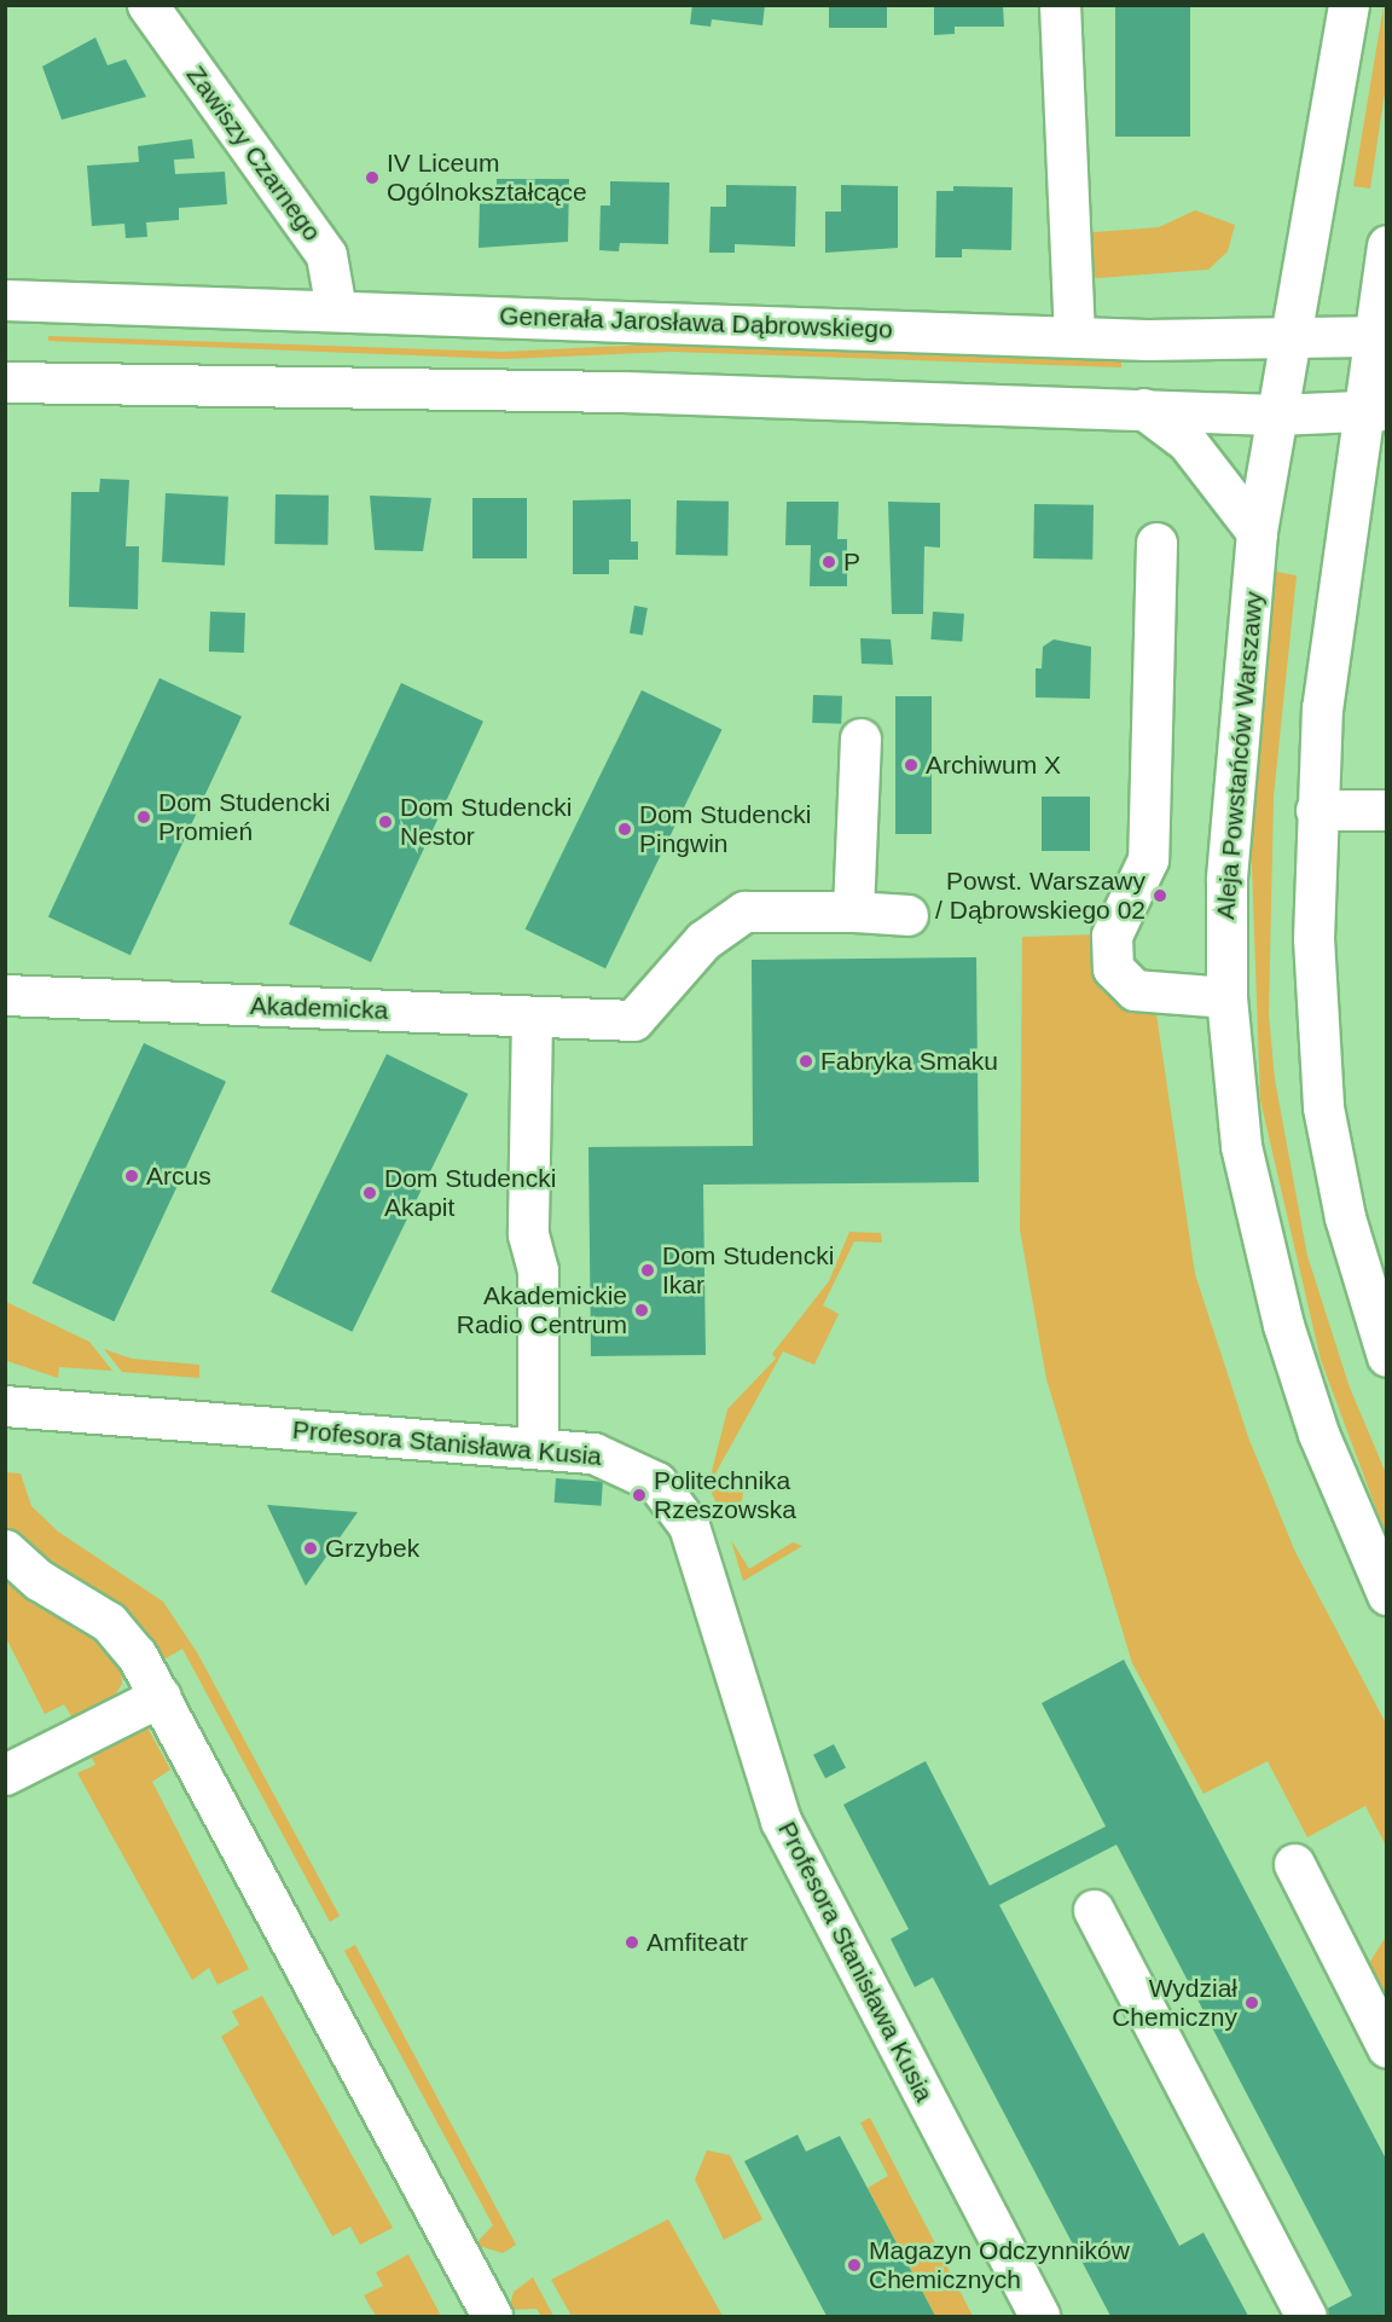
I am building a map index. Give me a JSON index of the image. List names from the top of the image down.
{
  "streets": {
    "main road": [
      "Zawiszy Czarnego",
      "Generała Jarosława Dąbrowskiego",
      "Aleja Powstańców Warszawy",
      "Akademicka",
      "Profesora Stanisława Kusia"
    ]
  },
  "crossings": [
    ["Zawiszy Czarnego", "Generała Jarosława Dąbrowskiego"],
    ["Generała Jarosława Dąbrowskiego", "Aleja Powstańców Warszawy"]
  ],
  "places": [
    "IV Liceum Ogólnokształcące",
    "P",
    "Archiwum X",
    "Dom Studencki Promień",
    "Dom Studencki Nestor",
    "Dom Studencki Pingwin",
    "Powst. Warszawy / Dąbrowskiego 02",
    "Fabryka Smaku",
    "Arcus",
    "Dom Studencki Akapit",
    "Dom Studencki Ikar",
    "Akademickie Radio Centrum",
    "Politechnika Rzeszowska",
    "Grzybek",
    "Amfiteatr",
    "Wydział Chemiczny",
    "Magazyn Odczynników Chemicznych"
  ]
}
